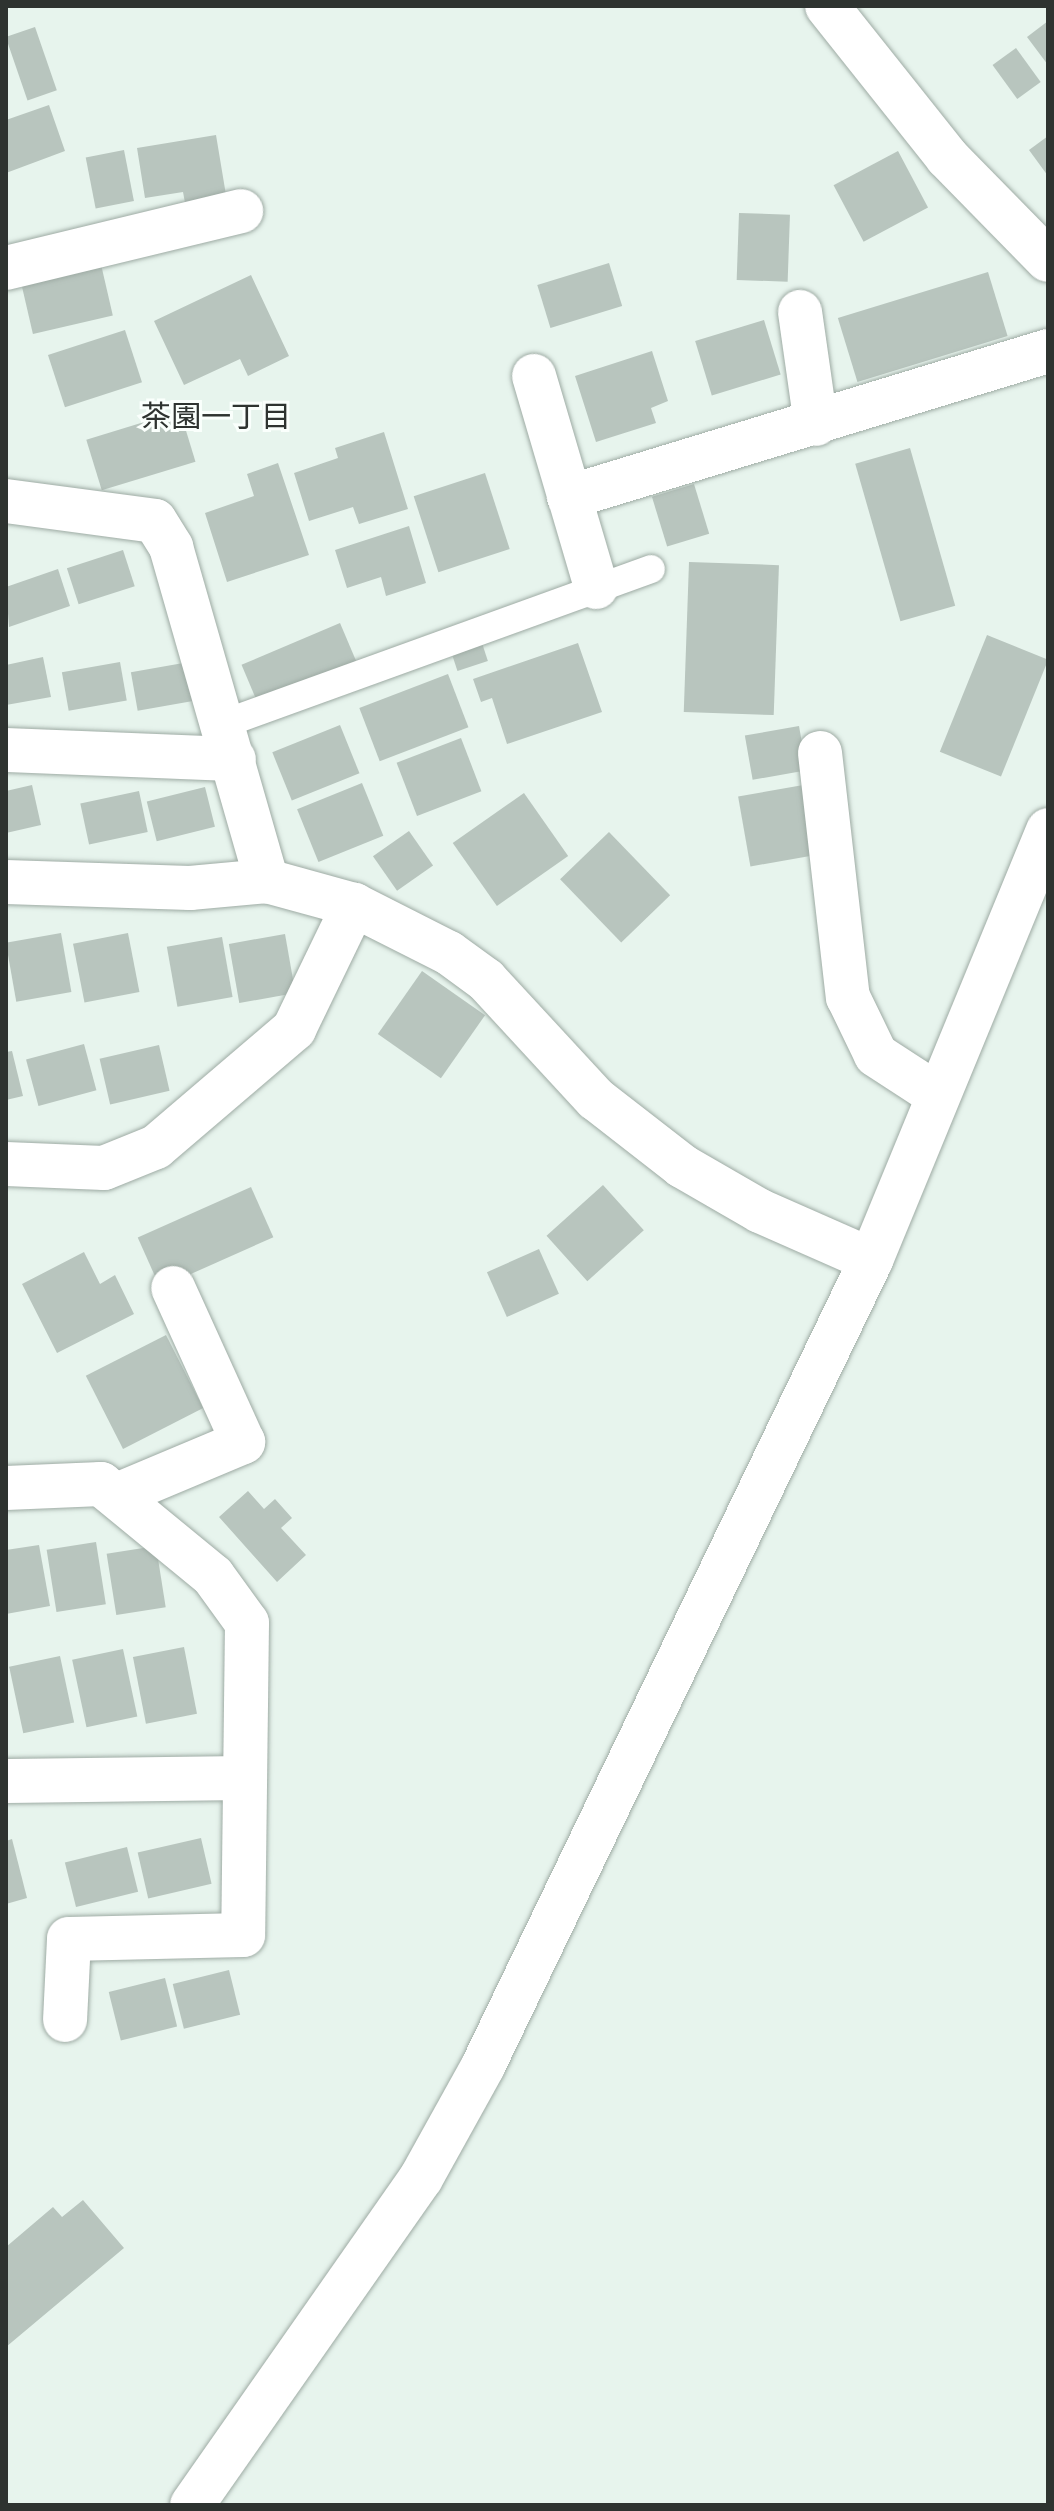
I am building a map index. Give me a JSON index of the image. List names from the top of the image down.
{
  "districts": ["茶園一丁目"]
}
